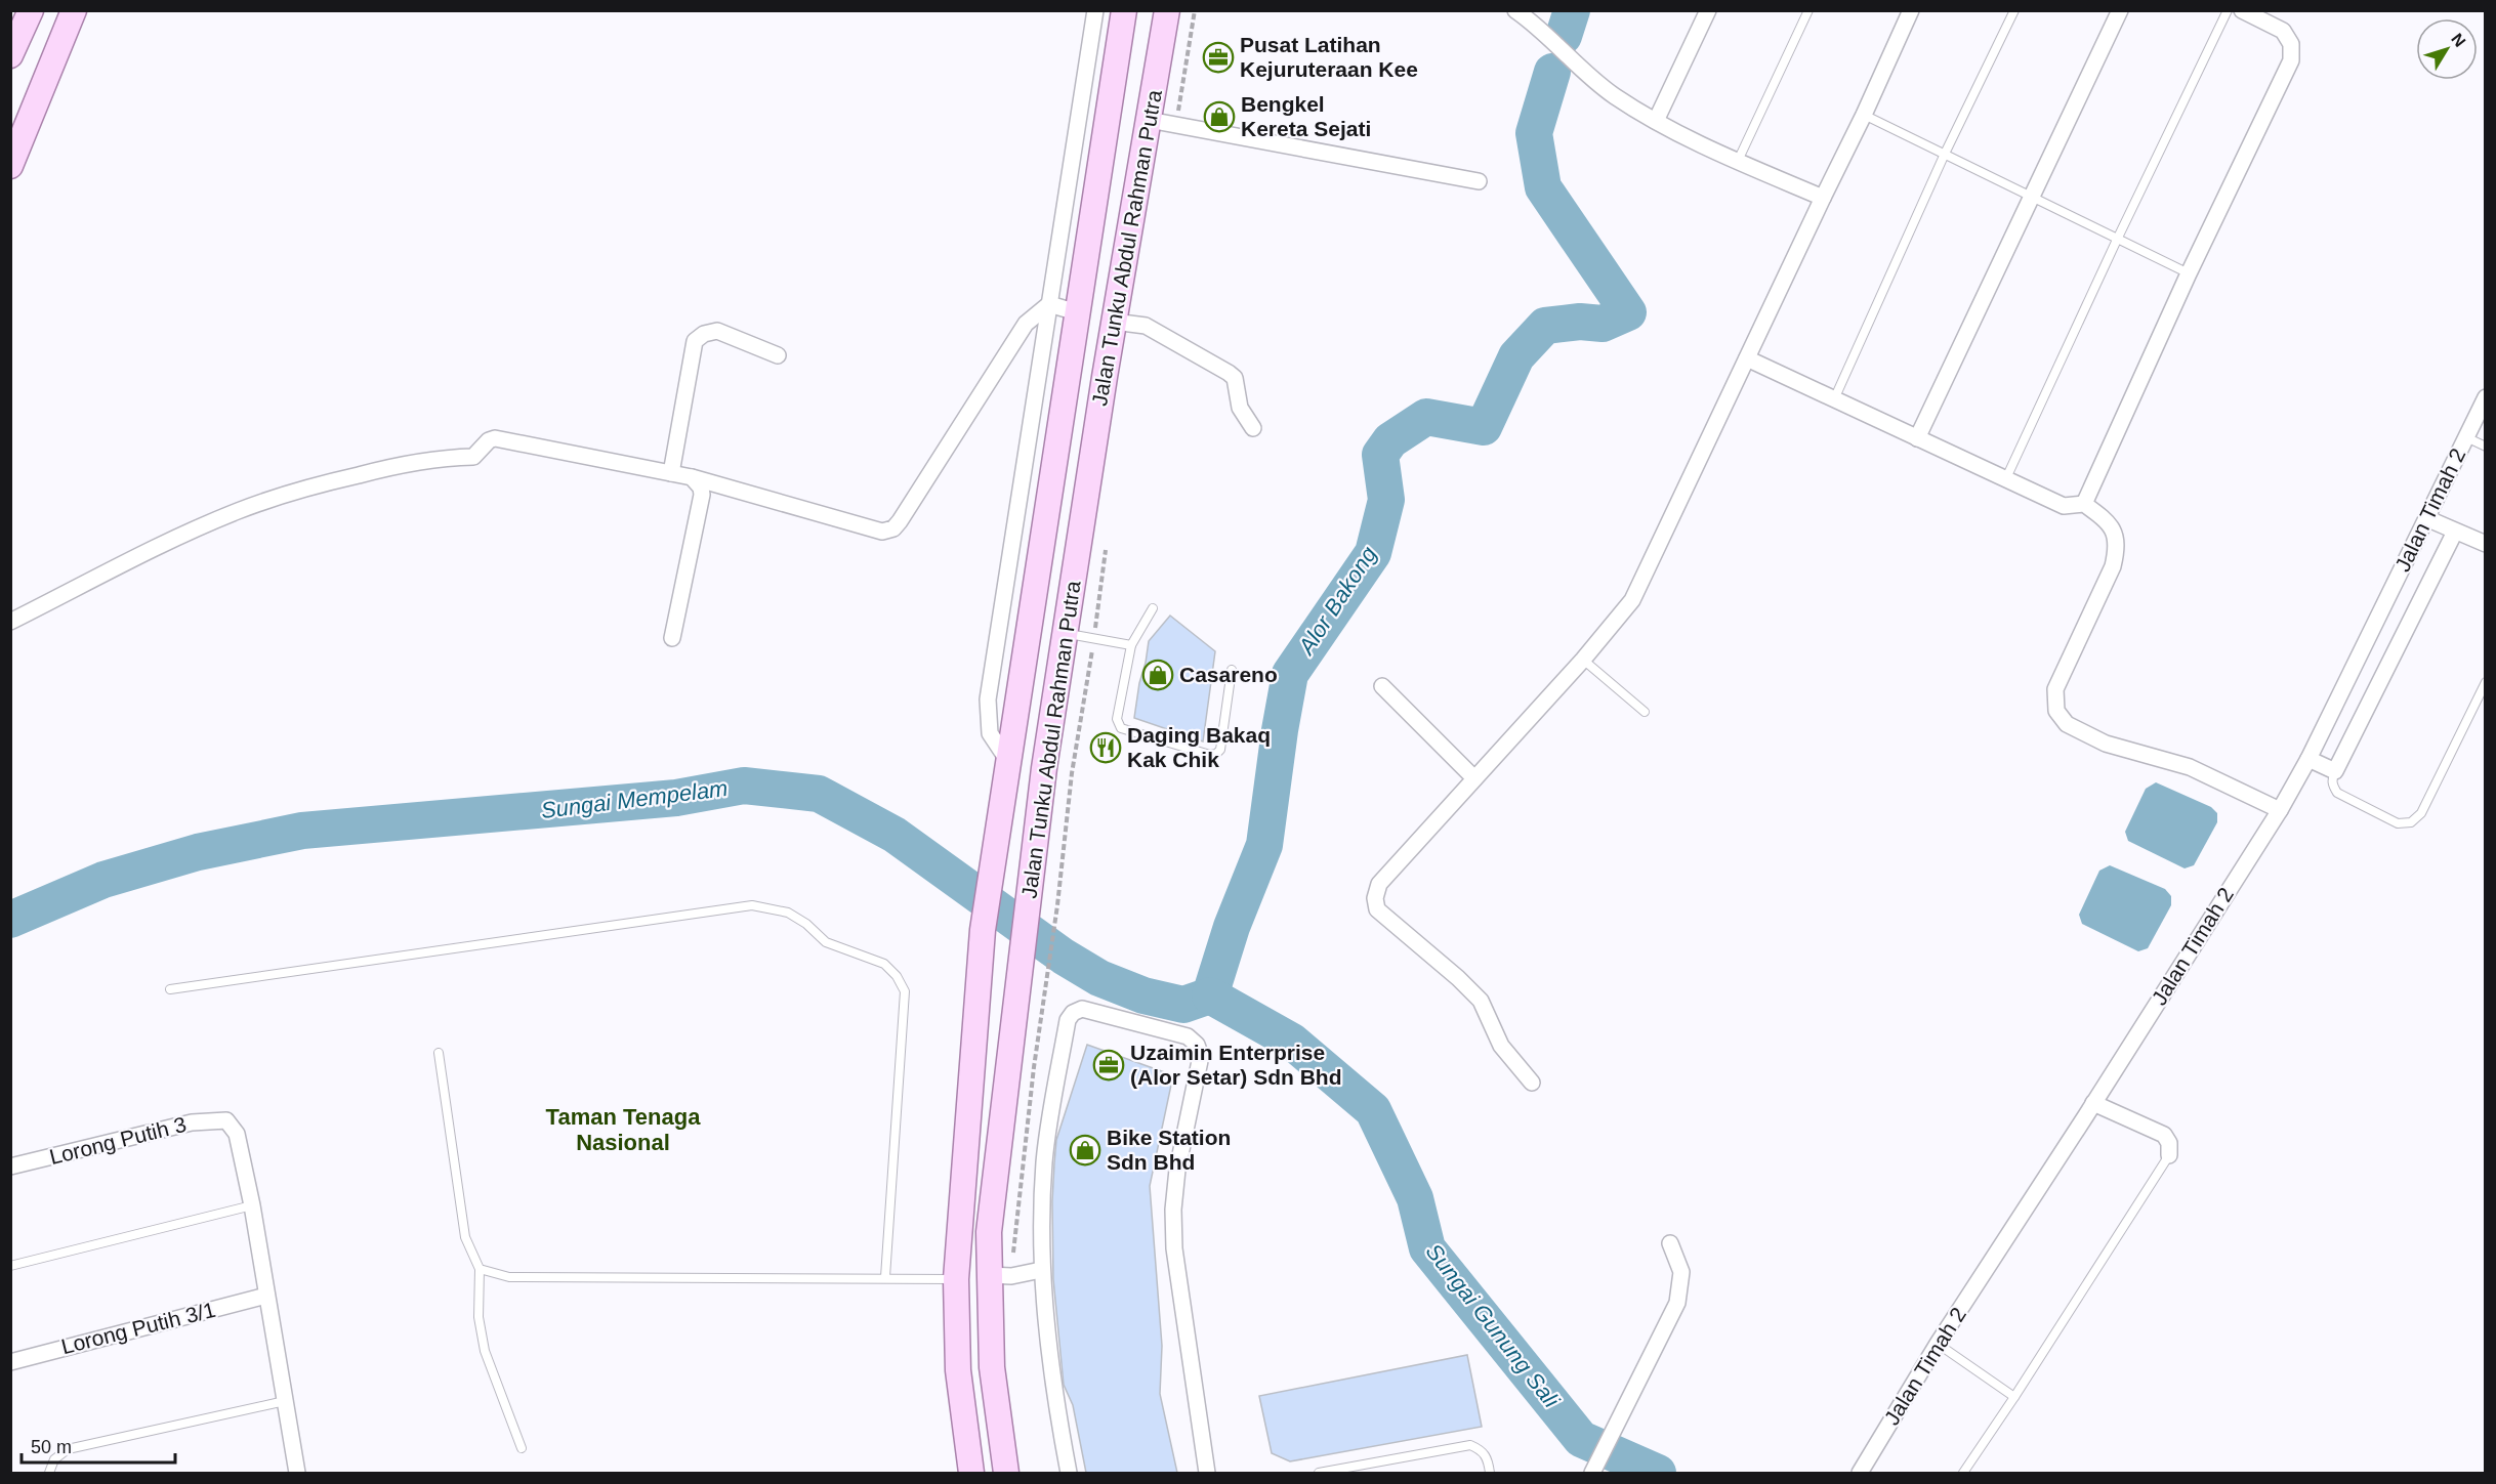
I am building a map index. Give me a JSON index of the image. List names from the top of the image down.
{
  "streets": {
    "main road": ["Jalan Tunku Abdul Rahman Putra"],
    "street": ["Jalan Timah 2", "Lorong Putih 3", "Lorong Putih 3/1"]
  },
  "districts": ["Taman Tenaga Nasional"],
  "water": ["Alor Bakong", "Sungai Mempelam", "Sungai Gunung Sali"],
  "places": {
    "office": ["Pusat Latihan Kejuruteraan Kee", "Uzaimin Enterprise (Alor Setar) Sdn Bhd"],
    "shop": ["Bengkel Kereta Sejati", "Casareno", "Bike Station Sdn Bhd"],
    "restaurant": ["Daging Bakaq Kak Chik"]
  },
  "scale_bar": "50 m",
  "north": "top right"
}
